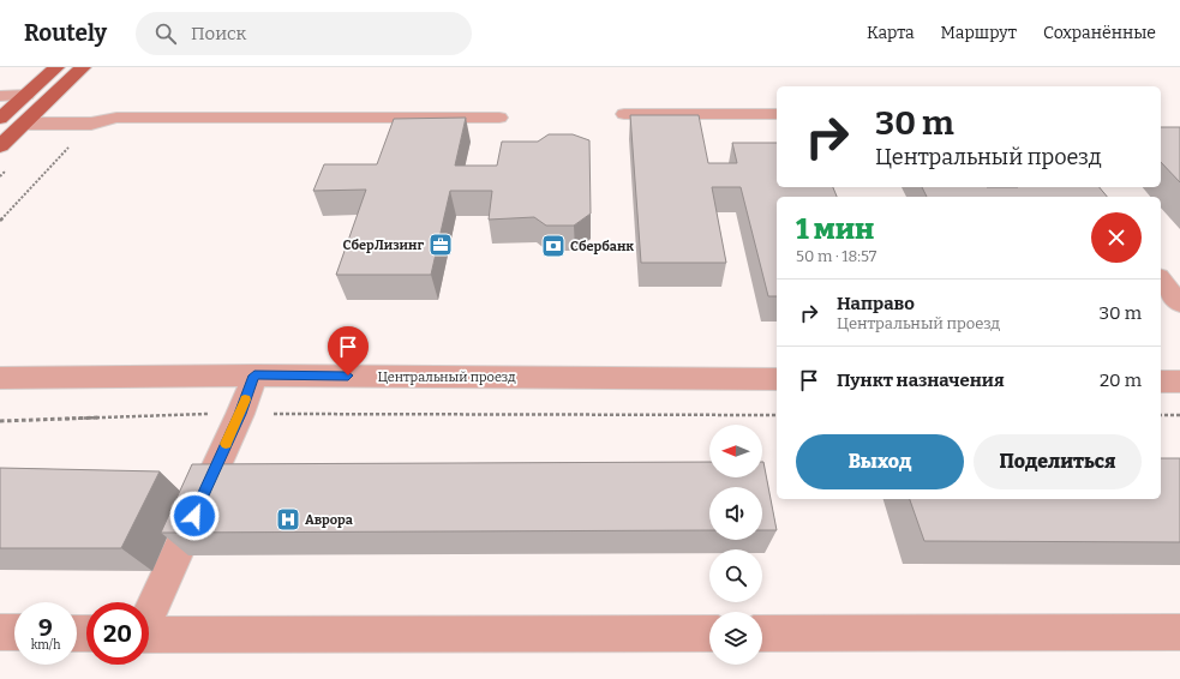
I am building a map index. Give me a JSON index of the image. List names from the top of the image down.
{
  "streets": {
    "street": ["Центральный проезд"]
  },
  "places": {
    "office": ["СберЛизинг"],
    "bank": ["Сбербанк"],
    "hospital": ["Аврора"]
  },
  "north": "left",
  "page": {
    "header": "Routely",
    "search": "Поиск",
    "nav": ["Карта", "Маршрут", "Сохранённые"],
    "turn": ["30 m", "Центральный проезд"],
    "heading": ["1 мин", "50 m · 18:57"],
    "list": [
      {
        "name": "Направо",
        "note": "Центральный проезд",
        "value": "30 m"
      },
      {
        "name": "Пункт назначения",
        "value": "20 m"
      }
    ],
    "buttons": ["Выход", "Поделиться"],
    "speed": "9 km/h",
    "limit": "20"
  }
}
